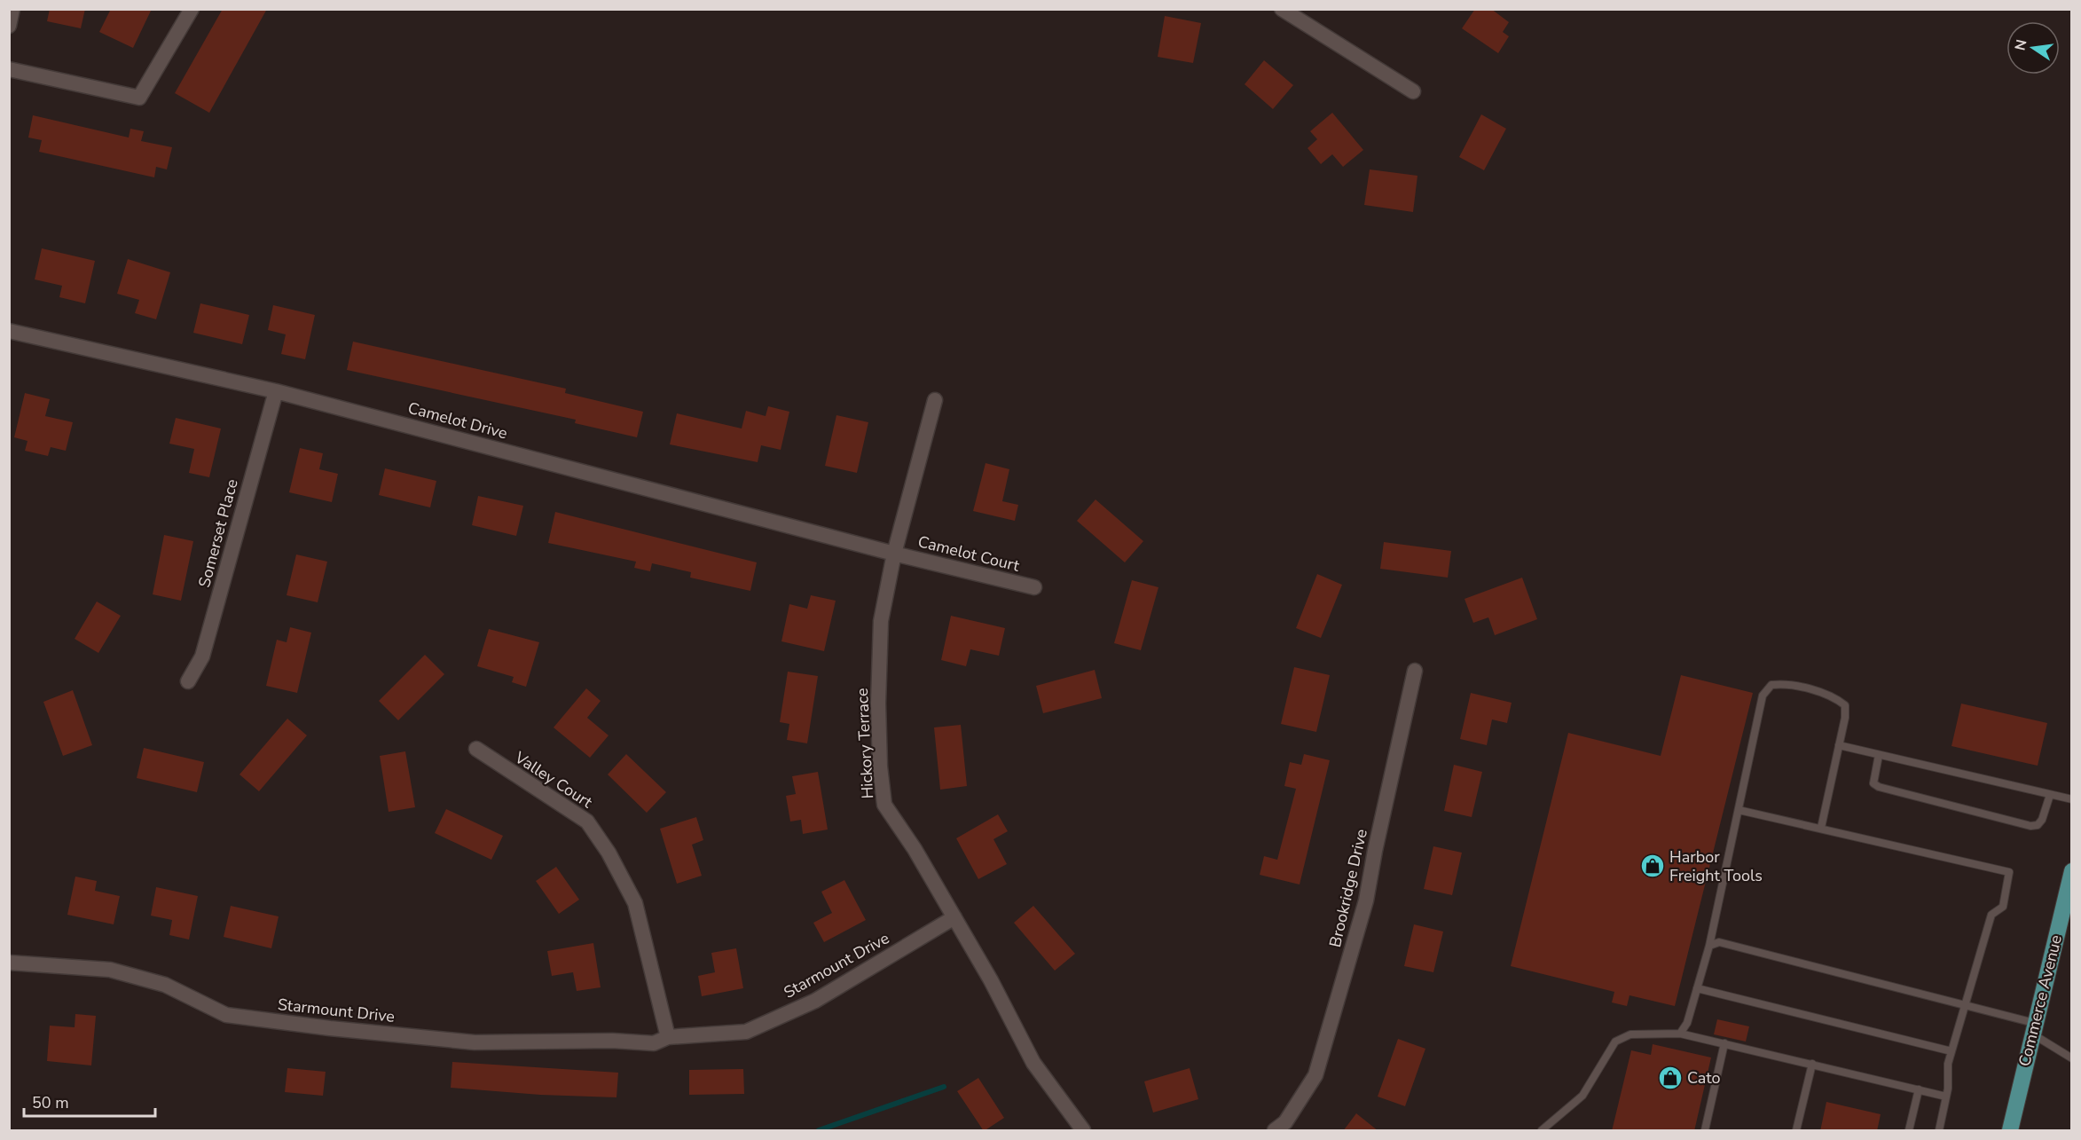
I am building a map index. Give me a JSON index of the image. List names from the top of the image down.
{
  "streets": {
    "main road": ["Commerce Avenue"],
    "street": [
      "Camelot Drive",
      "Somerset Place",
      "Camelot Court",
      "Hickory Terrace",
      "Valley Court",
      "Brookridge Drive",
      "Starmount Drive"
    ]
  },
  "crossings": [
    ["Camelot Drive", "Somerset Place"],
    ["Camelot Drive", "Camelot Court"],
    ["Camelot Drive", "Hickory Terrace"],
    ["Camelot Court", "Hickory Terrace"],
    ["Hickory Terrace", "Starmount Drive"],
    ["Valley Court", "Starmount Drive"]
  ],
  "places": {
    "shop": ["Harbor Freight Tools", "Cato"]
  },
  "scale_bar": "50 m",
  "north": "left"
}
